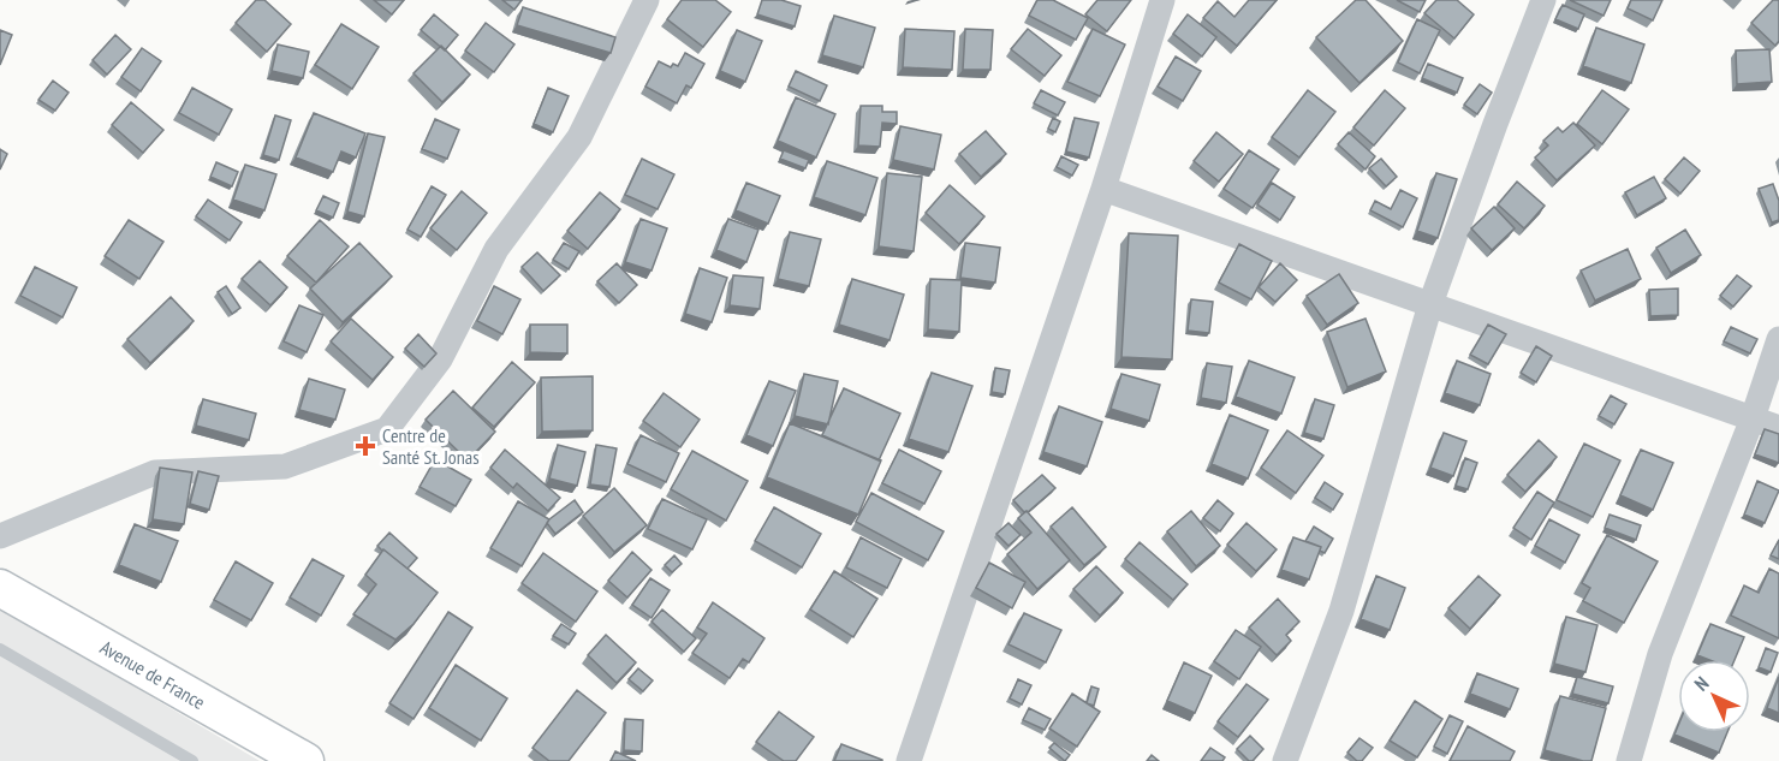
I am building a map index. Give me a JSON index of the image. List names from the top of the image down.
{
  "streets": {
    "main road": ["Avenue de France"]
  },
  "places": {
    "health": ["Centre de Santé St. Jonas"]
  },
  "north": "top left"
}
